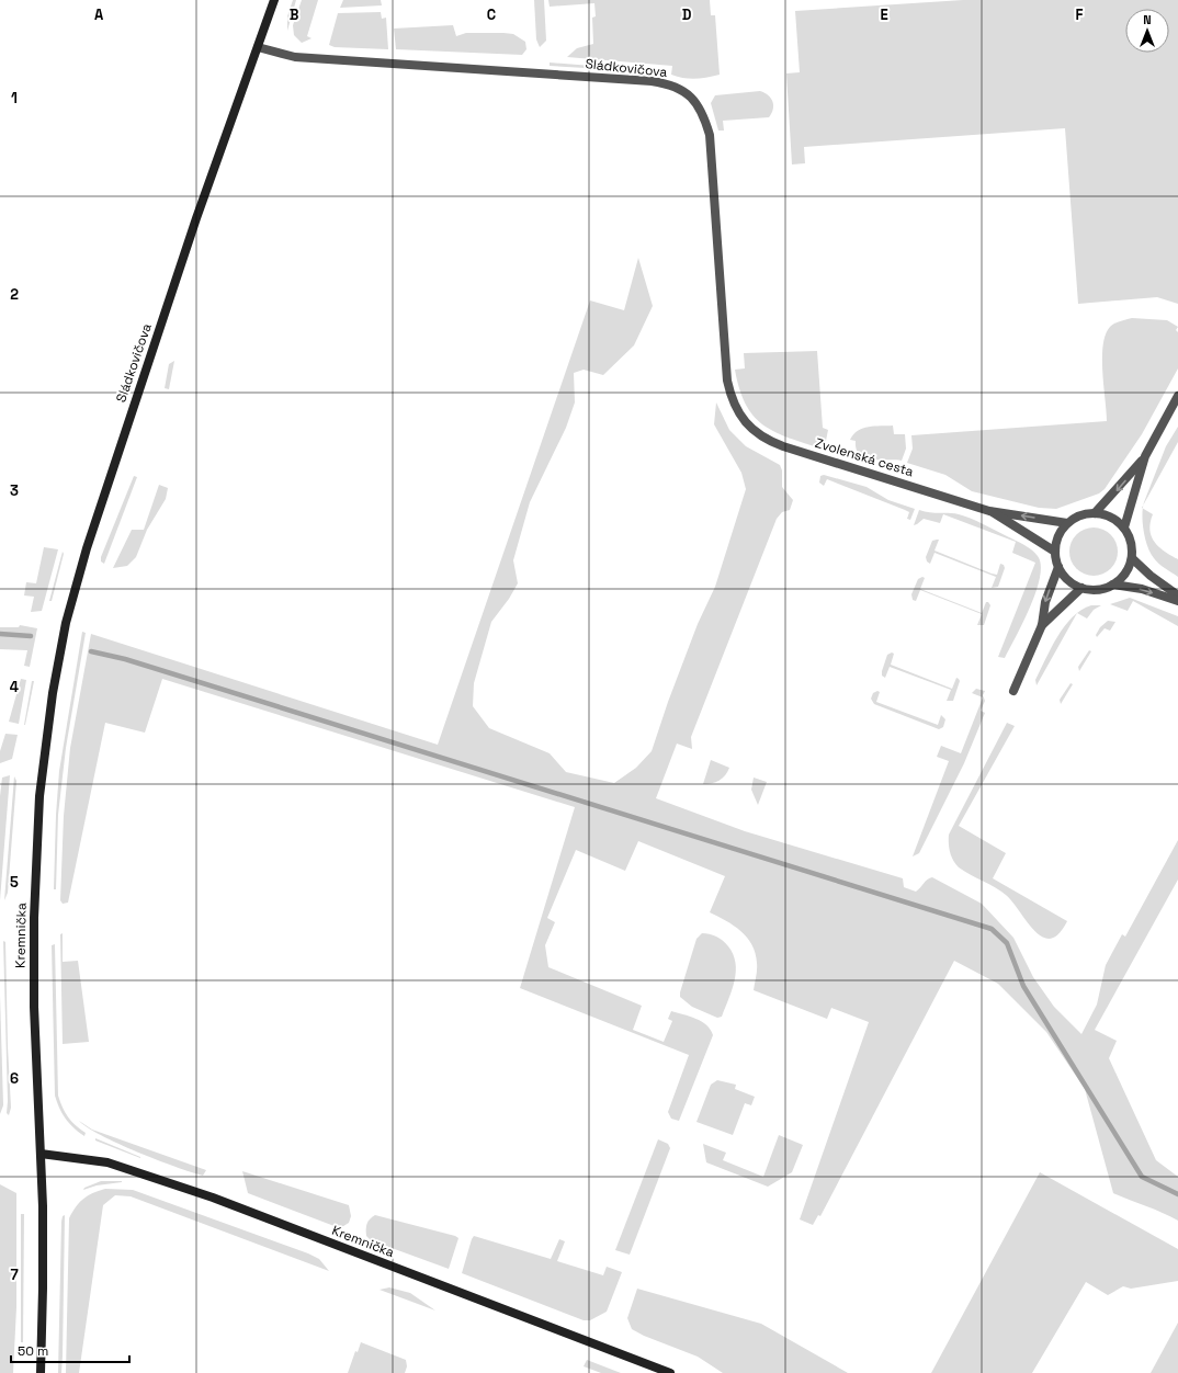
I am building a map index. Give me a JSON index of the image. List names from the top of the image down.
{
  "streets": {
    "main road": ["Sládkovičova", "Kremnička"],
    "street": ["Zvolenská cesta"]
  },
  "crossings": [
    ["Sládkovičova", "Zvolenská cesta"],
    ["Sládkovičova", "Kremnička"]
  ],
  "scale_bar": "50 m",
  "north": "top",
  "grid": {
    "columns": [
      "A",
      "B",
      "C",
      "D",
      "E",
      "F"
    ],
    "rows": [
      "1",
      "2",
      "3",
      "4",
      "5",
      "6",
      "7"
    ]
  }
}
